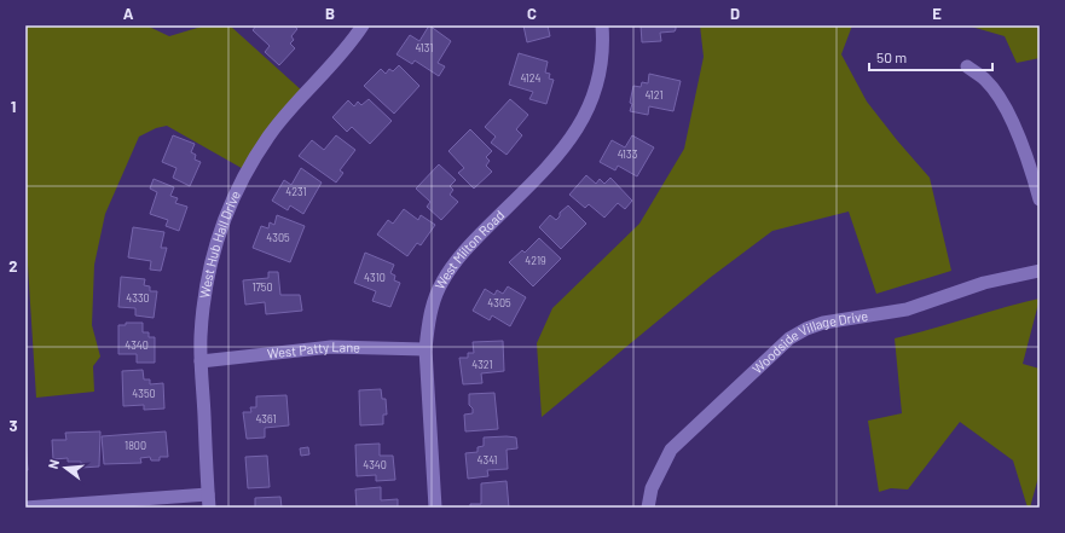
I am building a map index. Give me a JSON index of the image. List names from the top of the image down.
{
  "streets": {
    "street": [
      "West Hub Hall Drive",
      "West Milton Road",
      "Woodside Village Drive",
      "West Patty Lane"
    ]
  },
  "crossings": [
    ["West Hub Hall Drive", "West Patty Lane"],
    ["West Milton Road", "West Patty Lane"]
  ],
  "house_numbers": [
    "4131",
    "4124",
    "4121",
    "4133",
    "4231",
    "4305",
    "4219",
    "4310",
    "1750",
    "4330",
    "4305",
    "4340",
    "4321",
    "4350",
    "4361",
    "1800",
    "4341",
    "4340"
  ],
  "scale_bar": "50 m",
  "north": "left",
  "grid": {
    "columns": [
      "A",
      "B",
      "C",
      "D",
      "E"
    ],
    "rows": ["1", "2", "3"]
  }
}
